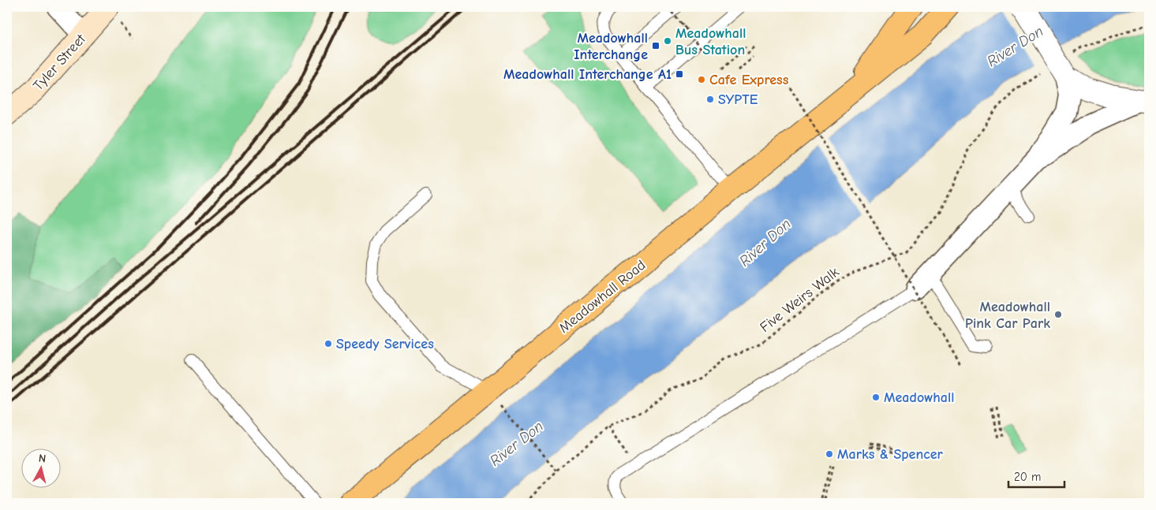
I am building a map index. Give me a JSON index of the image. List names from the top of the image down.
{
  "streets": {
    "main road": ["Tyler Street", "Meadowhall Road"],
    "path": ["Five Weirs Walk"]
  },
  "water": ["River Don"],
  "places": {
    "other": [
      "Meadowhall Bus Station",
      "Cafe Express",
      "SYPTE",
      "Meadowhall Pink Car Park",
      "Speedy Services",
      "Meadowhall",
      "Marks & Spencer"
    ],
    "transit": ["Meadowhall Interchange", "Meadowhall Interchange A1"]
  },
  "scale_bar": "20 m",
  "north": "top"
}
